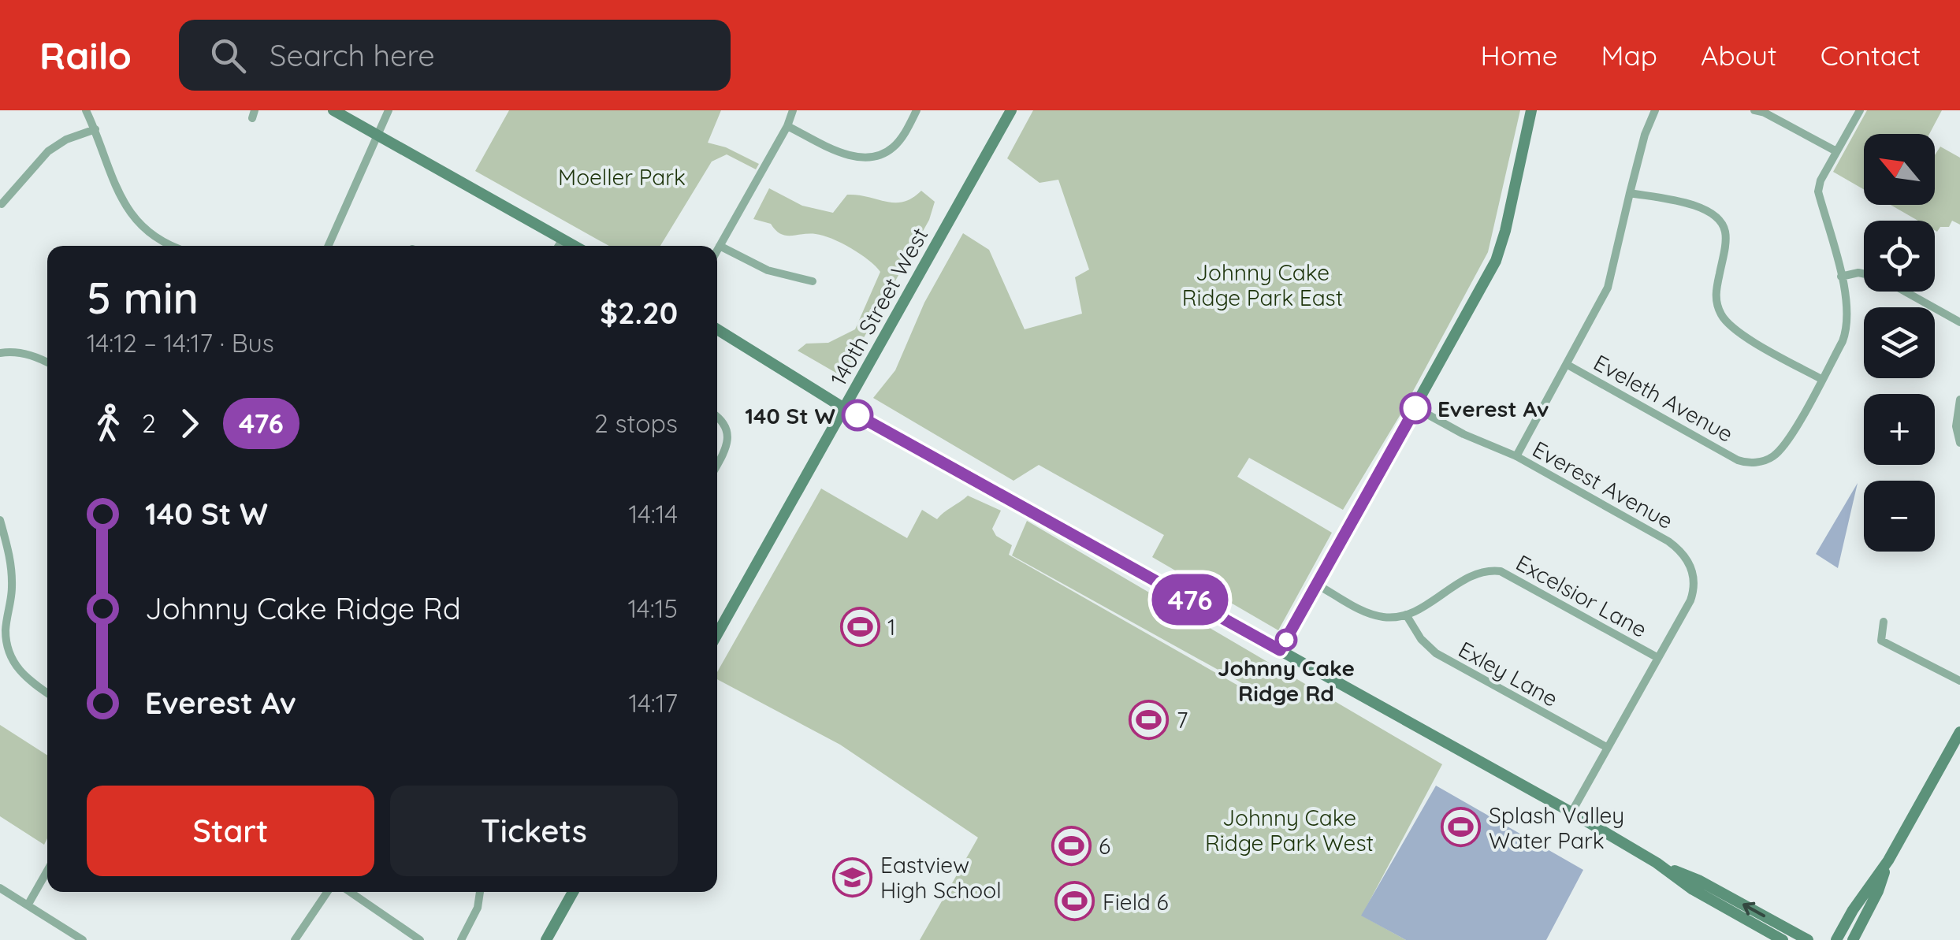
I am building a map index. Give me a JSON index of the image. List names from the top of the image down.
{
  "streets": {
    "street": [
      "140th Street West",
      "Eveleth Avenue",
      "Everest Avenue",
      "Excelsior Lane",
      "Exley Lane"
    ]
  },
  "crossings": [
    ["Everest Avenue", "Excelsior Lane"],
    ["Excelsior Lane", "Exley Lane"]
  ],
  "parks": ["Moeller Park", "Johnny Cake Ridge Park East", "Johnny Cake Ridge Park West"],
  "places": {
    "other": ["Everest Av", "140 St W", "Johnny Cake Ridge Rd"],
    "sports": [
      "1",
      "7",
      "Splash Valley Water Park",
      "6",
      "Field 6"
    ],
    "school or university": ["Eastview High School"]
  },
  "lines": ["bus line 476"],
  "north": "top left",
  "page": {
    "header": "Railo",
    "search": "Search here",
    "nav": [
      "Home",
      "Map",
      "About",
      "Contact"
    ],
    "on_map": "476",
    "map_buttons": ["+", "−"],
    "heading": ["5 min", "14:12 – 14:17 · Bus", "$2.20"],
    "legs": ["2", "476", "2 stops"],
    "list": [
      {
        "name": "140 St W",
        "value": "14:14"
      },
      {
        "name": "Johnny Cake Ridge Rd",
        "value": "14:15"
      },
      {
        "name": "Everest Av",
        "value": "14:17"
      }
    ],
    "buttons": ["Start", "Tickets"]
  }
}
